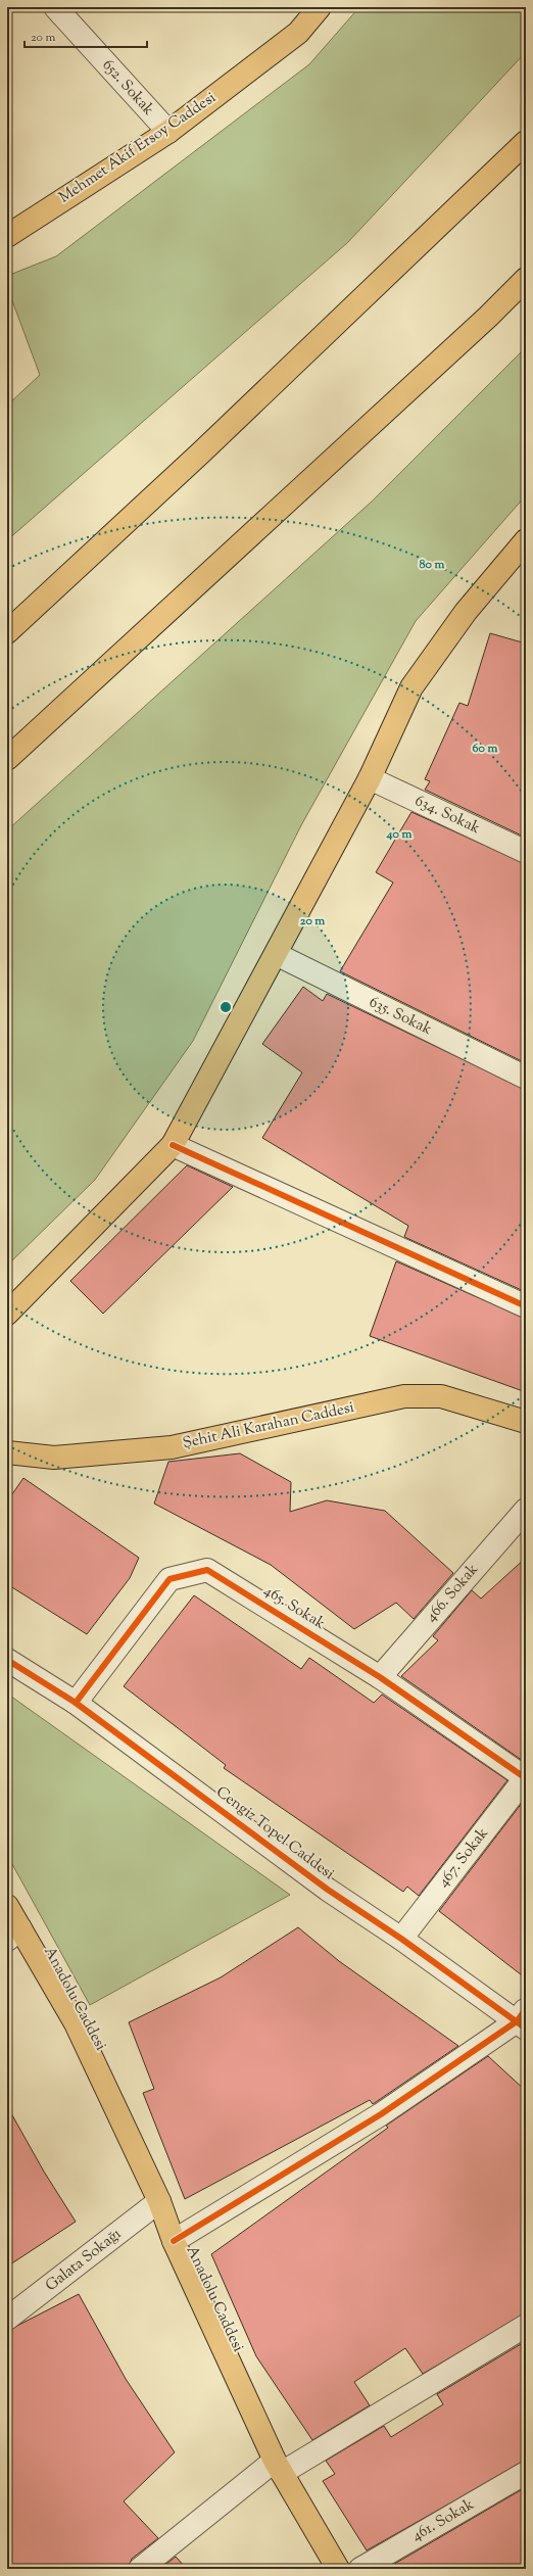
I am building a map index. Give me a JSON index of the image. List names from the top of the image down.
{
  "streets": {
    "main road": ["Mehmet Akif Ersoy Caddesi", "Şehit Ali Karahan Caddesi", "Anadolu Caddesi"],
    "street": [
      "652. Sokak",
      "634. Sokak",
      "635. Sokak",
      "466. Sokak",
      "465. Sokak",
      "Cengiz Topel Caddesi",
      "467. Sokak",
      "Galata Sokağı",
      "461. Sokak"
    ]
  },
  "crossings": [
    ["652. Sokak", "Mehmet Akif Ersoy Caddesi"],
    ["466. Sokak", "465. Sokak"],
    ["465. Sokak", "Cengiz Topel Caddesi"],
    ["465. Sokak", "467. Sokak"],
    ["Cengiz Topel Caddesi", "467. Sokak"],
    ["Anadolu Caddesi", "Galata Sokağı"]
  ],
  "scale_bar": "20 m",
  "rings": [
    "80 m",
    "60 m",
    "40 m",
    "20 m"
  ]
}
